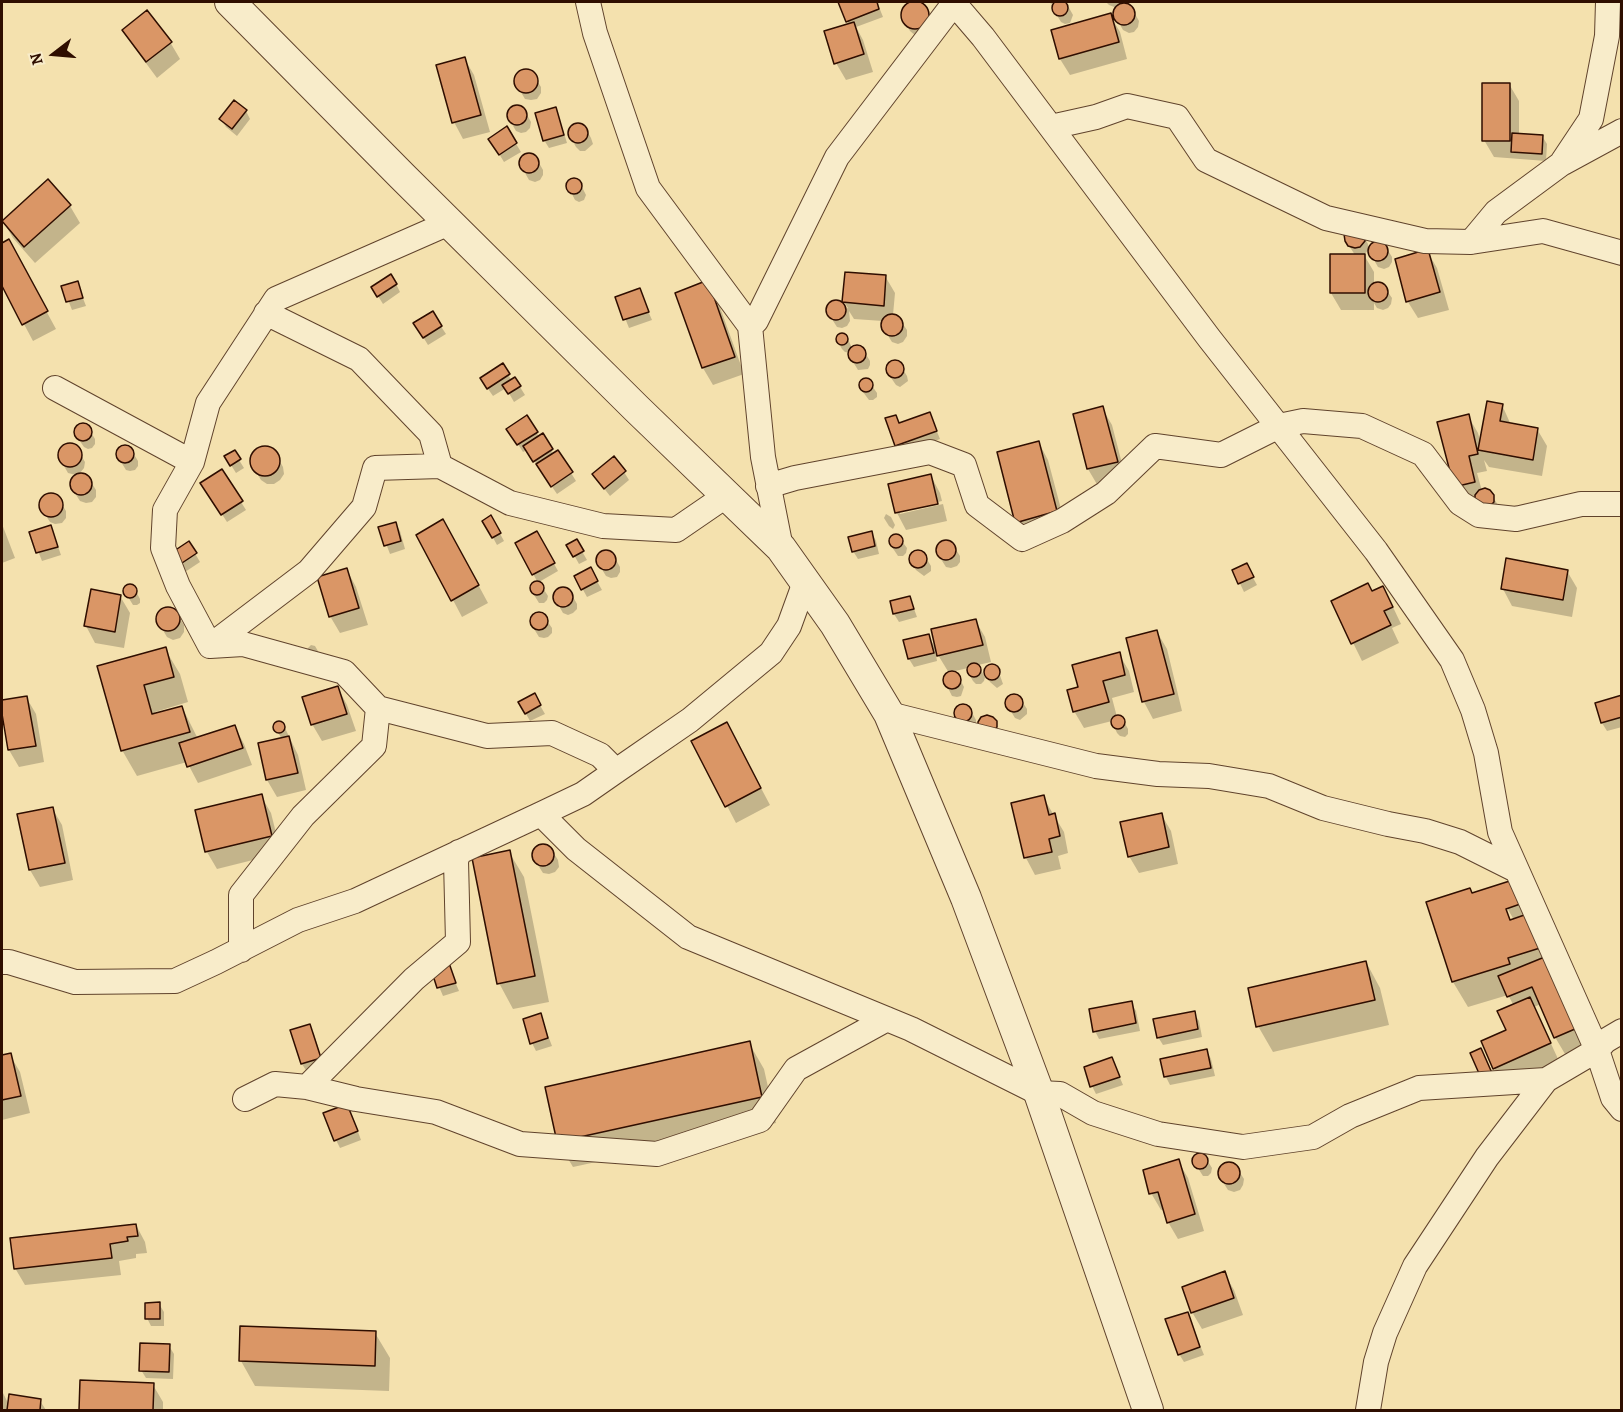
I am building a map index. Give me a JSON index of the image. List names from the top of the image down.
{
  "north": "left"
}
